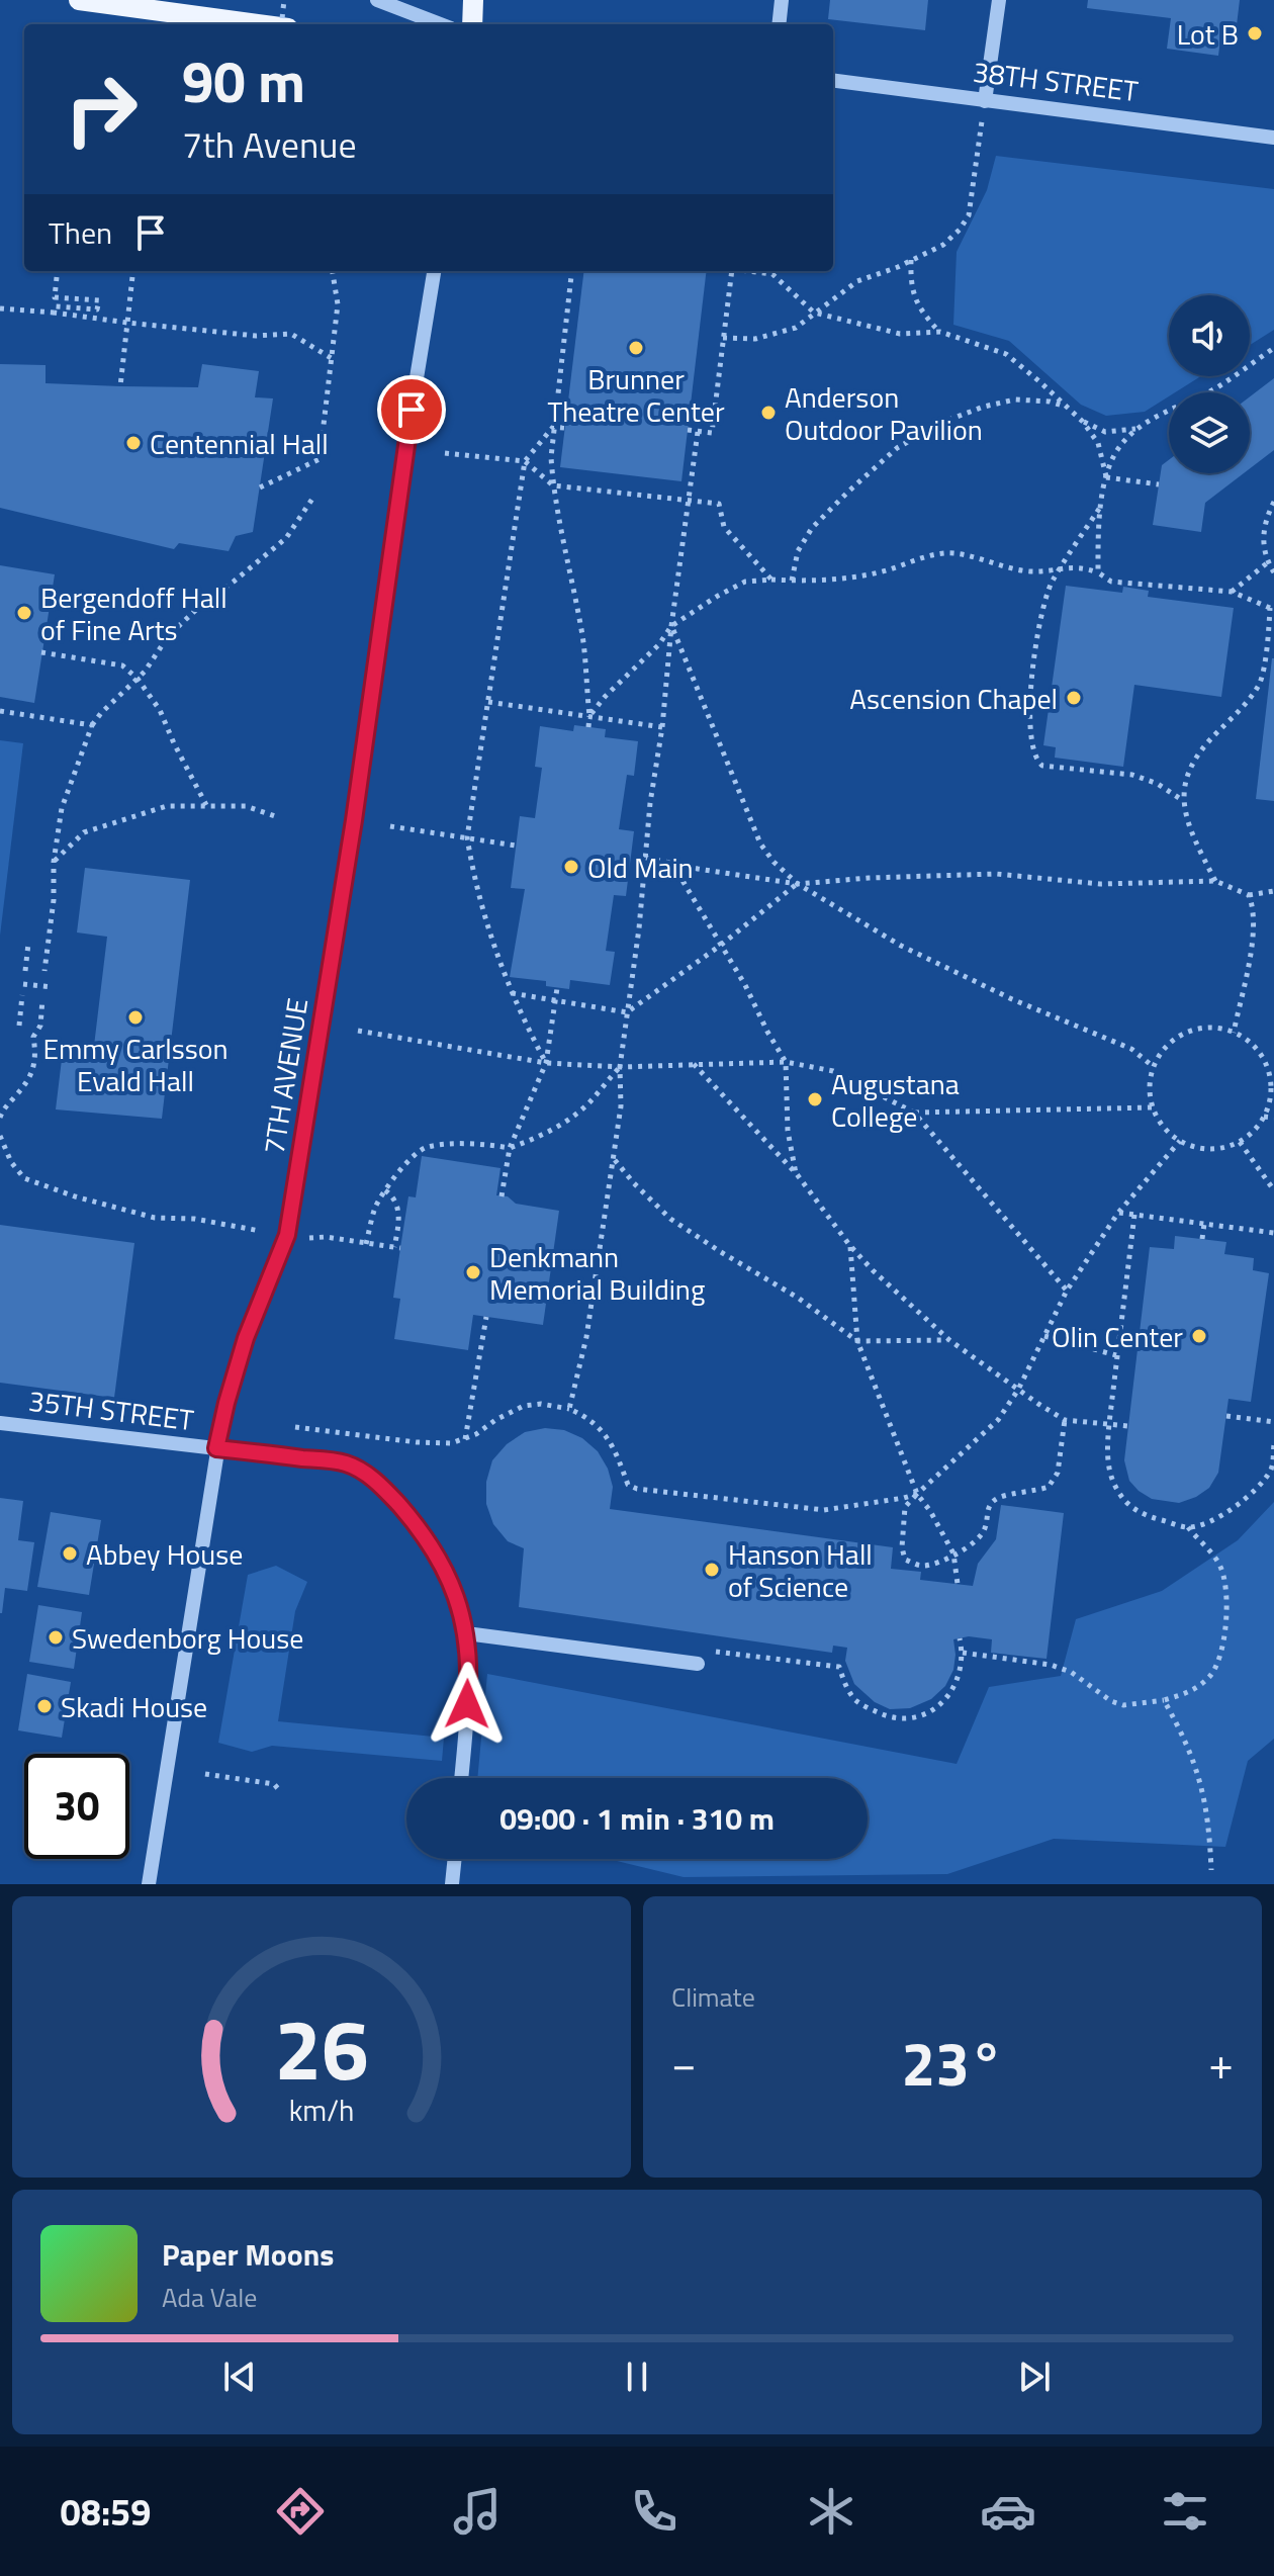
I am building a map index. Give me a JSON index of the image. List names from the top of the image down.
{
  "streets": {
    "street": ["38TH STREET", "7TH AVENUE", "35TH STREET"]
  },
  "crossings": [
    ["7TH AVENUE", "35TH STREET"]
  ],
  "places": [
    "Lot B",
    "Brunner Theatre Center",
    "Anderson Outdoor Pavilion",
    "Centennial Hall",
    "Bergendoff Hall of Fine Arts",
    "Ascension Chapel",
    "Old Main",
    "Emmy Carlsson Evald Hall",
    "Augustana College",
    "Denkmann Memorial Building",
    "Olin Center",
    "Abbey House",
    "Hanson Hall of Science",
    "Swedenborg House",
    "Skadi House"
  ],
  "page": {
    "turn": ["90 m", "7th Avenue"],
    "then": "Then",
    "limit": "30",
    "trip": "09:00 · 1 min · 310 m",
    "tile": "Climate",
    "heat": ["−", "23°", "+"],
    "song": ["Paper Moons", "Ada Vale"],
    "tabs": "08:59",
    "gauge": ["26", "km/h"]
  }
}
